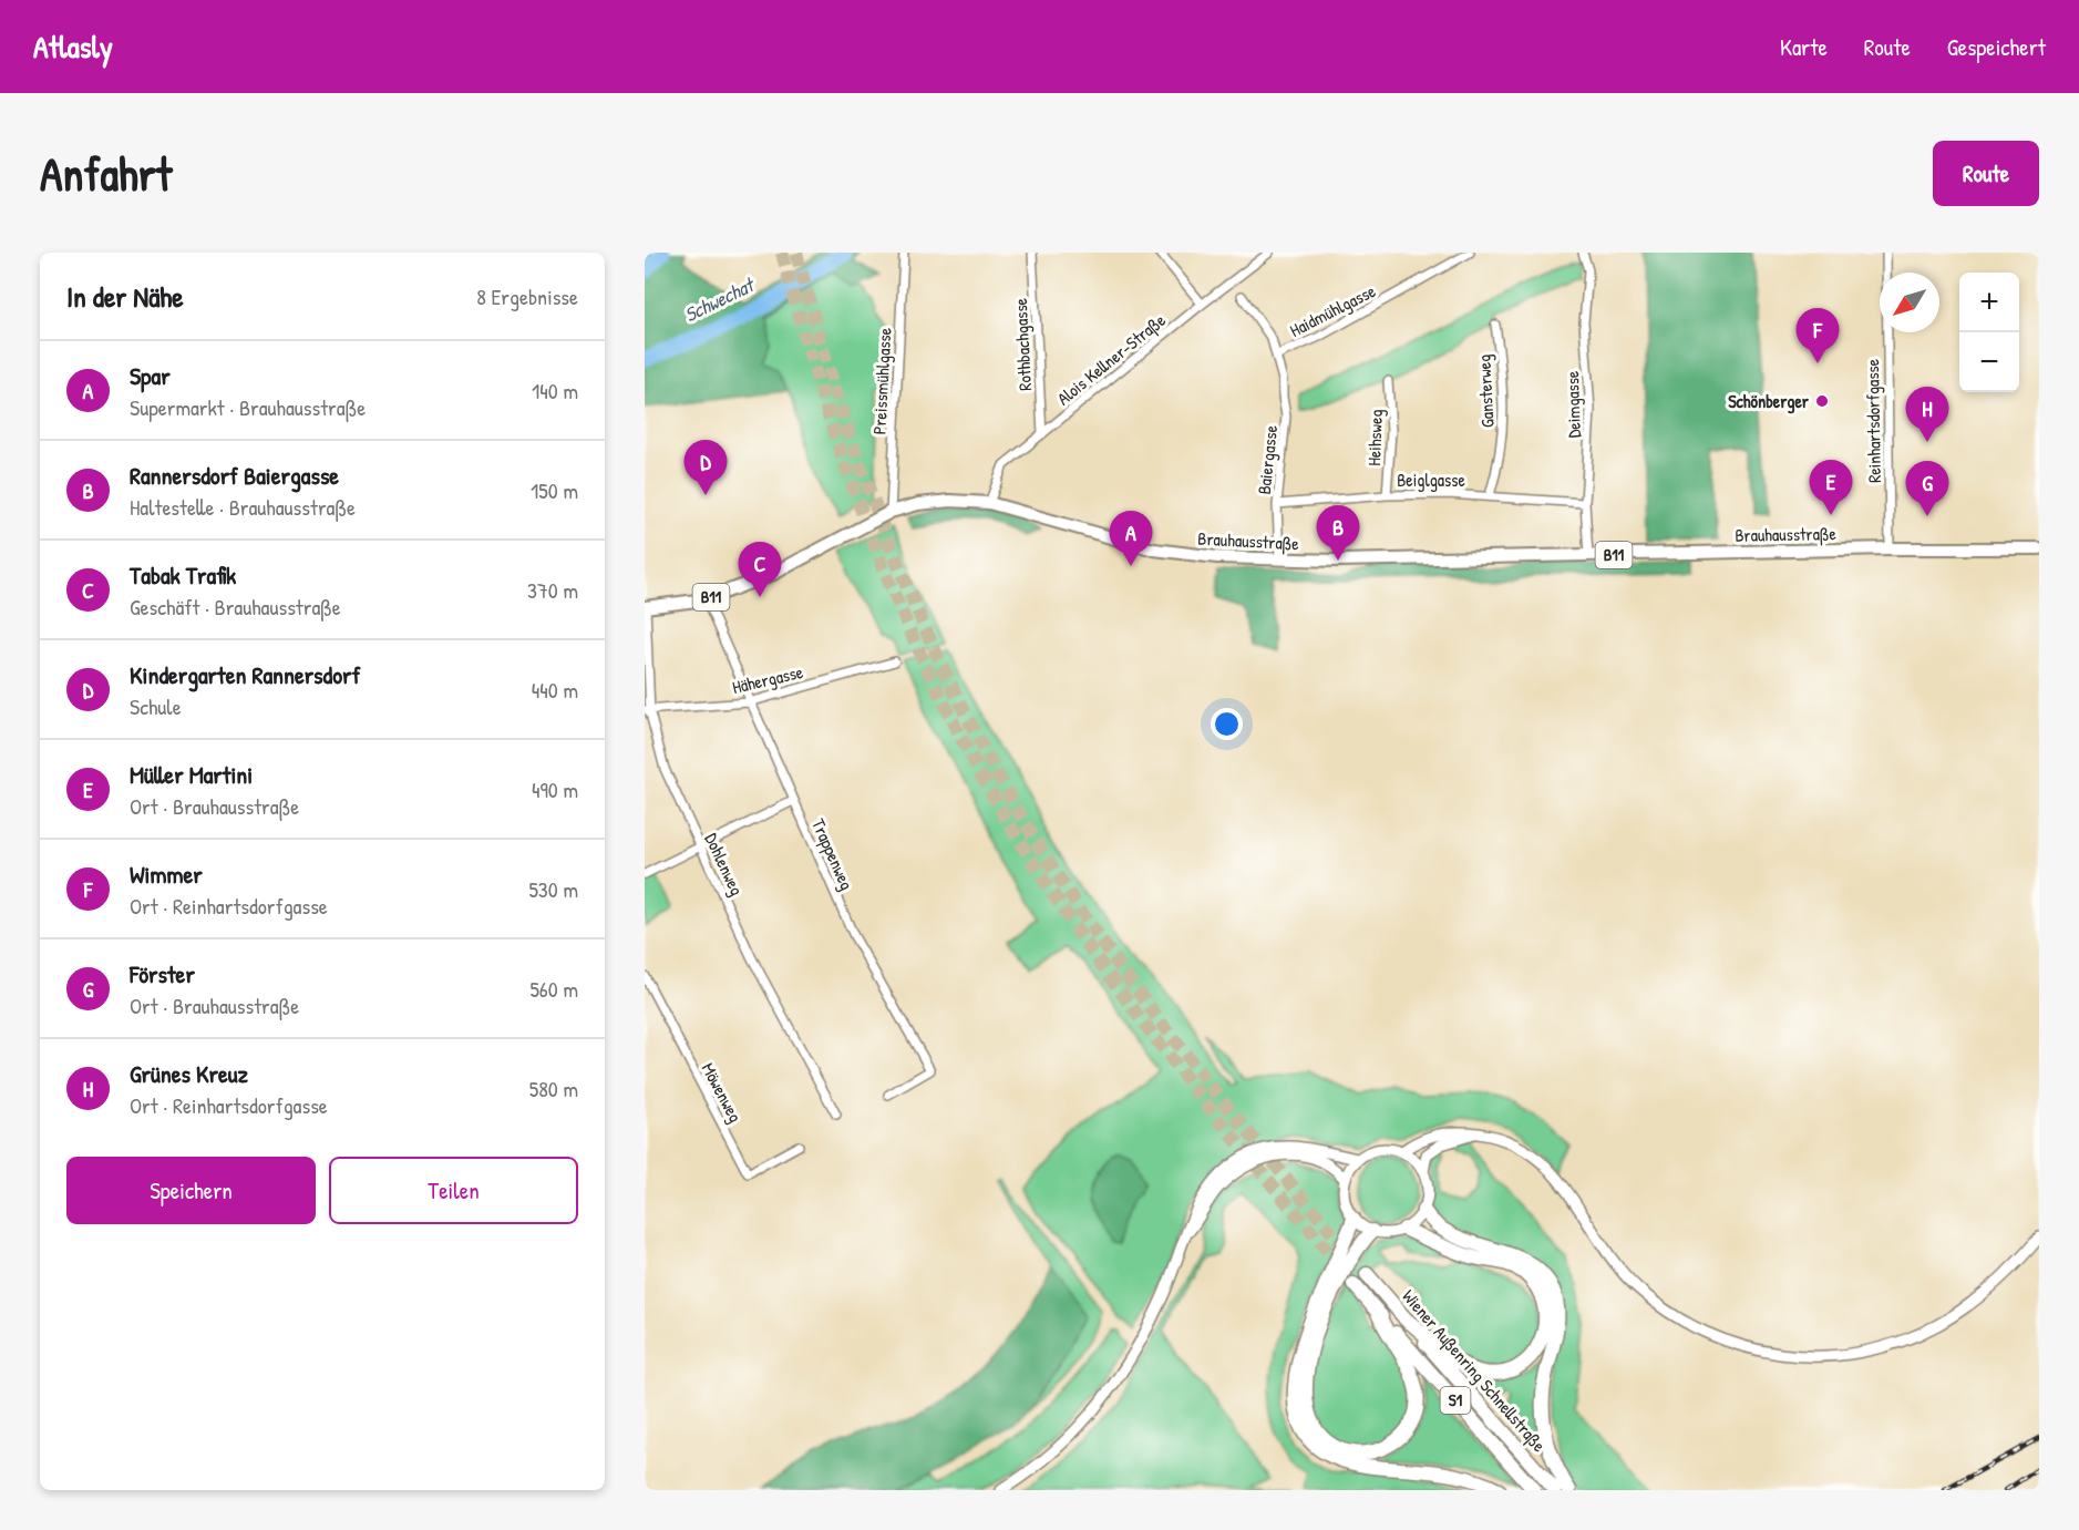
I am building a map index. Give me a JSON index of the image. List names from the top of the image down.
{
  "streets": {
    "highway": ["Wiener Außenring Schnellstraße", "S1"],
    "main road": ["Brauhausstraße", "B11"],
    "street": [
      "Haidmühlgasse",
      "Rothbachgasse",
      "Alois Kellner-Straße",
      "Preissmühlgasse",
      "Gansterweg",
      "Deimgasse",
      "Reinhartsdorfgasse",
      "Heihsweg",
      "Baiergasse",
      "Beiglgasse",
      "Hähergasse",
      "Trappenweg",
      "Dohlenweg",
      "Möwenweg"
    ]
  },
  "crossings": [
    ["Haidmühlgasse", "Baiergasse"],
    ["Rothbachgasse", "Alois Kellner-Straße"],
    ["Alois Kellner-Straße", "Brauhausstraße"],
    ["Preissmühlgasse", "Brauhausstraße"],
    ["Gansterweg", "Beiglgasse"],
    ["Deimgasse", "Beiglgasse"],
    ["Deimgasse", "Brauhausstraße"],
    ["Reinhartsdorfgasse", "Brauhausstraße"],
    ["Heihsweg", "Beiglgasse"],
    ["Baiergasse", "Beiglgasse"],
    ["Baiergasse", "Brauhausstraße"],
    ["Brauhausstraße", "Trappenweg"],
    ["Brauhausstraße", "Dohlenweg"],
    ["Hähergasse", "Trappenweg"],
    ["Hähergasse", "Dohlenweg"]
  ],
  "water": ["Schwechat"],
  "places": ["Schönberger"],
  "north": "bottom left",
  "page": {
    "header": "Atlasly",
    "nav": ["Karte", "Route", "Gespeichert"],
    "buttons": [
      "Route",
      ["Speichern", "Teilen"]
    ],
    "title": "Anfahrt",
    "heading": ["In der Nähe", "8 Ergebnisse"],
    "map_buttons": ["+", "−"],
    "pins": [
      "F",
      "H",
      "D",
      "E",
      "G",
      "B",
      "A",
      "C"
    ],
    "list": [
      {
        "mark": "A",
        "name": "Spar",
        "note": "Supermarkt · Brauhausstraße",
        "value": "140 m"
      },
      {
        "mark": "B",
        "name": "Rannersdorf Baiergasse",
        "note": "Haltestelle · Brauhausstraße",
        "value": "150 m"
      },
      {
        "mark": "C",
        "name": "Tabak Trafik",
        "note": "Geschäft · Brauhausstraße",
        "value": "370 m"
      },
      {
        "mark": "D",
        "name": "Kindergarten Rannersdorf",
        "note": "Schule",
        "value": "440 m"
      },
      {
        "mark": "E",
        "name": "Müller Martini",
        "note": "Ort · Brauhausstraße",
        "value": "490 m"
      },
      {
        "mark": "F",
        "name": "Wimmer",
        "note": "Ort · Reinhartsdorfgasse",
        "value": "530 m"
      },
      {
        "mark": "G",
        "name": "Förster",
        "note": "Ort · Brauhausstraße",
        "value": "560 m"
      },
      {
        "mark": "H",
        "name": "Grünes Kreuz",
        "note": "Ort · Reinhartsdorfgasse",
        "value": "580 m"
      }
    ]
  }
}
